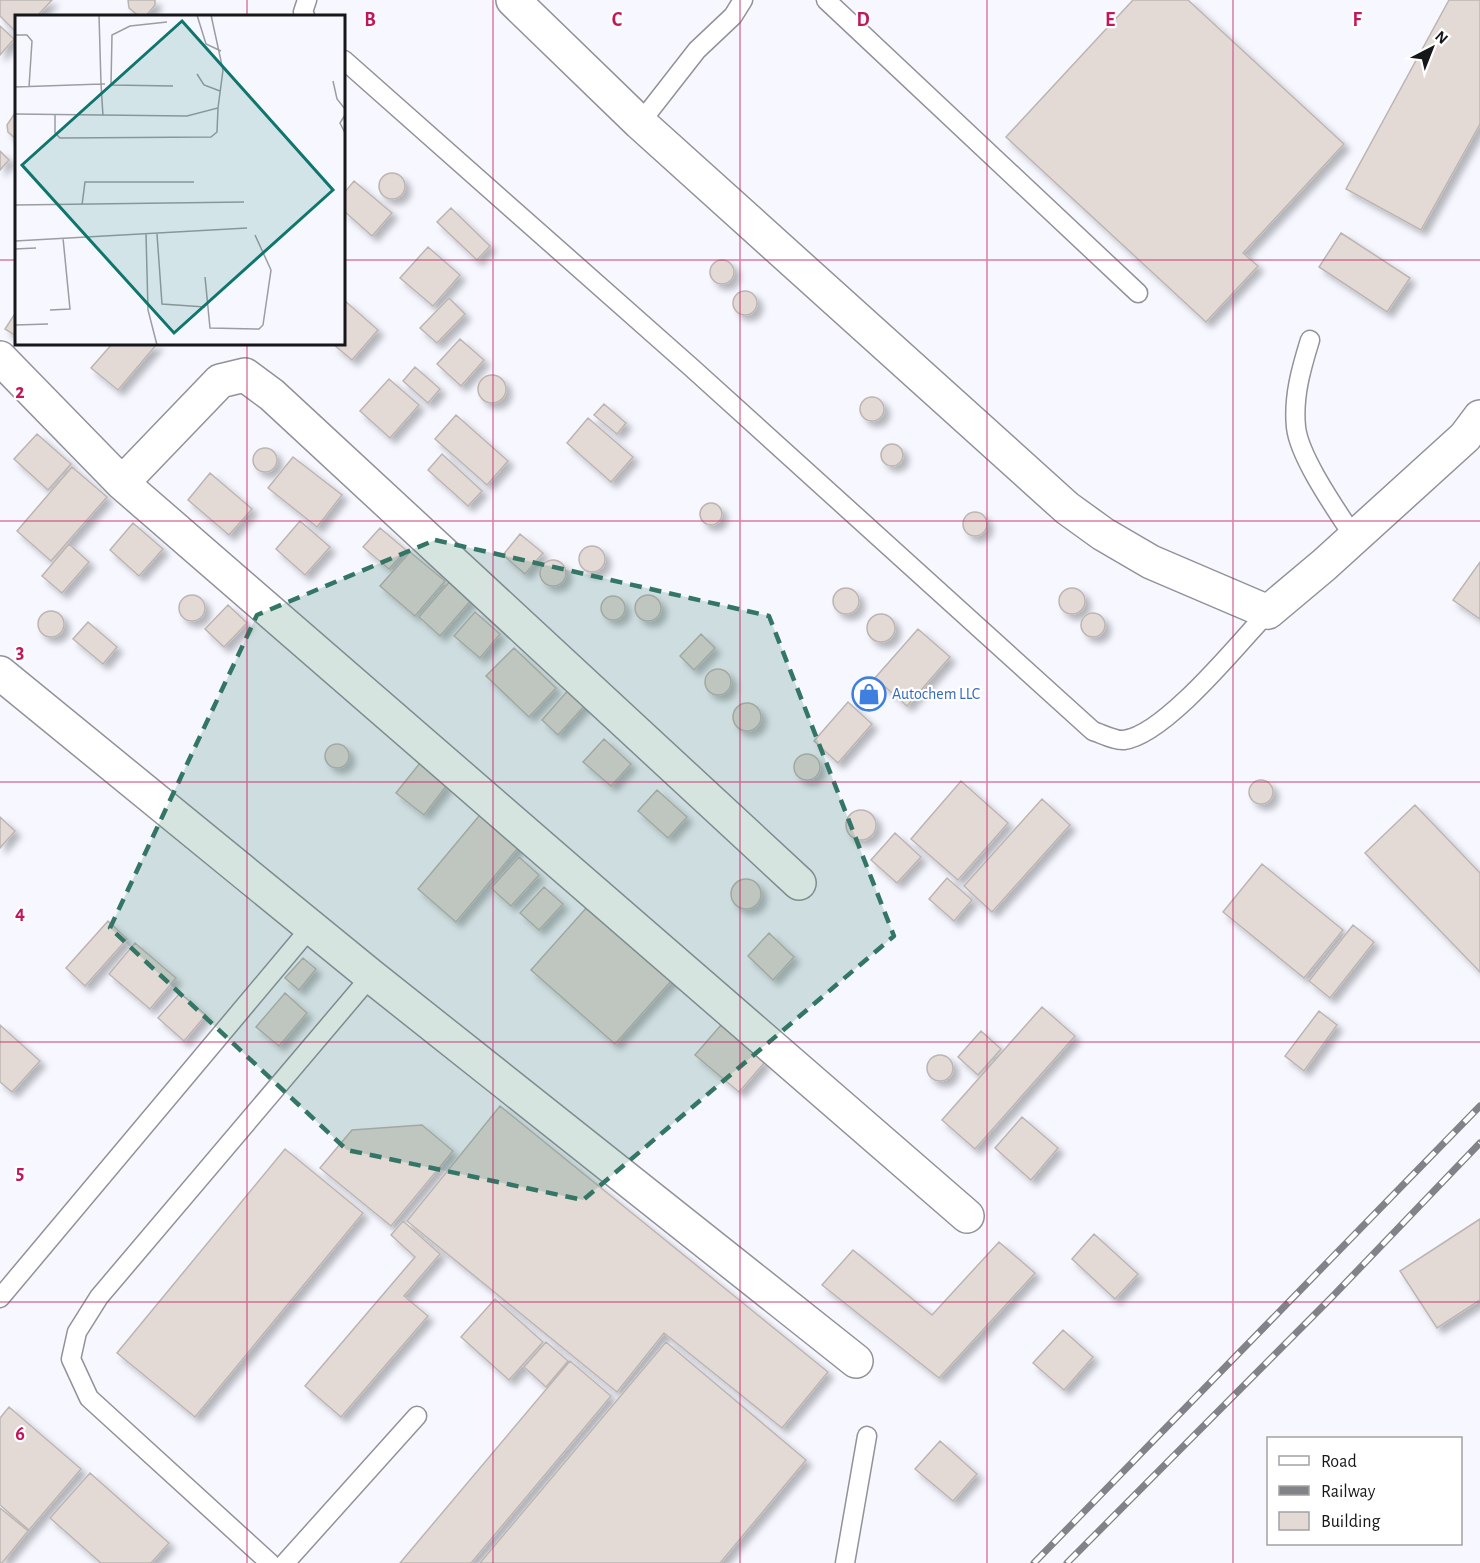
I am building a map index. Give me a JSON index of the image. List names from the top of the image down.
{
  "places": {
    "shop": ["Autochem LLC"]
  },
  "legend": ["Road", "Railway", "Building"],
  "north": "top right",
  "grid": {
    "columns": [
      "B",
      "C",
      "D",
      "E",
      "F"
    ],
    "rows": [
      "2",
      "3",
      "4",
      "5",
      "6"
    ]
  }
}
